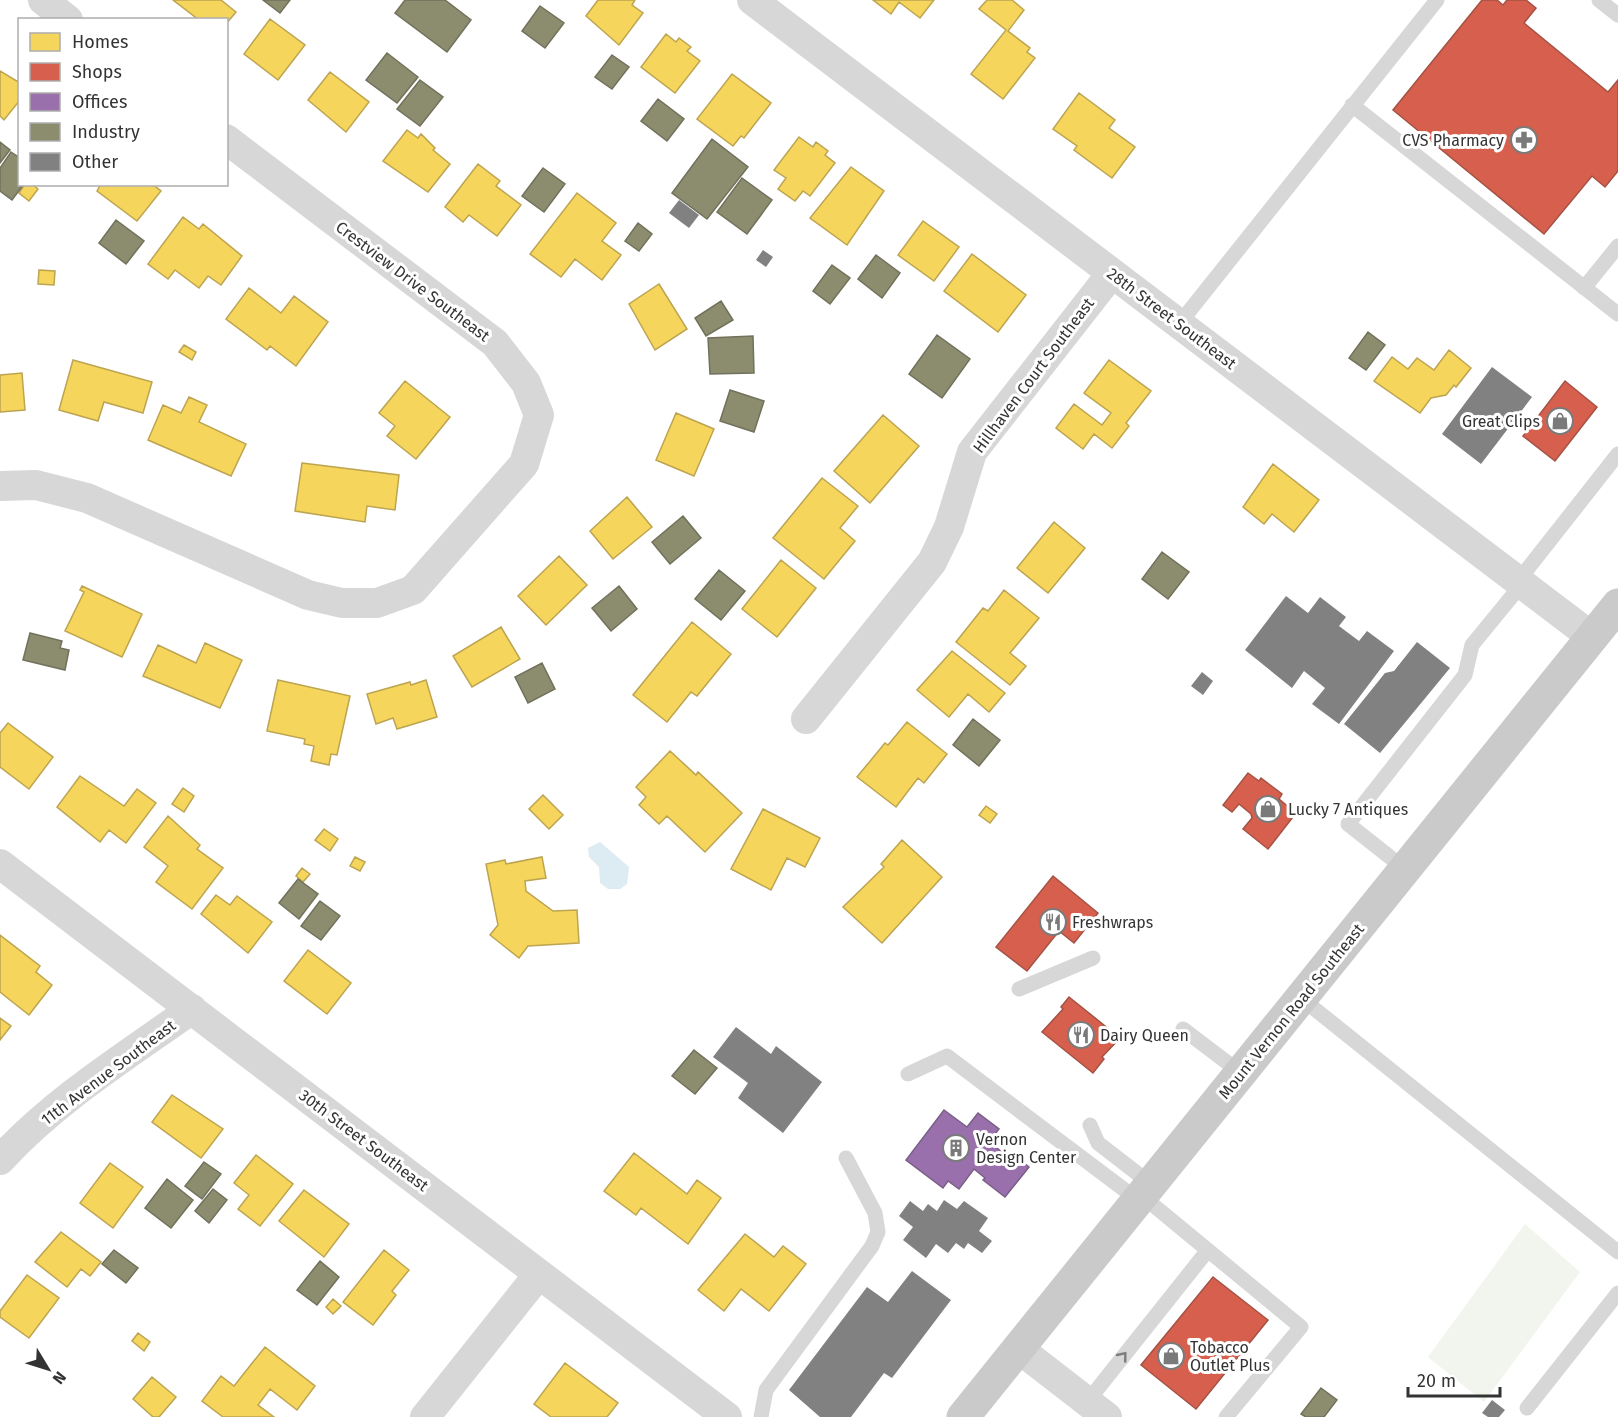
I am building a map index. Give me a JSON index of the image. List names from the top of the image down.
{
  "streets": {
    "main road": ["Mount Vernon Road Southeast"],
    "street": [
      "Crestview Drive Southeast",
      "28th Street Southeast",
      "Hillhaven Court Southeast",
      "11th Avenue Southeast",
      "30th Street Southeast"
    ]
  },
  "crossings": [
    ["28th Street Southeast", "Hillhaven Court Southeast"],
    ["28th Street Southeast", "Mount Vernon Road Southeast"],
    ["11th Avenue Southeast", "30th Street Southeast"]
  ],
  "places": {
    "pharmacy": ["CVS Pharmacy"],
    "shop": ["Great Clips", "Lucky 7 Antiques", "Tobacco Outlet Plus"],
    "restaurant": ["Freshwraps", "Dairy Queen"],
    "building": ["Vernon Design Center"]
  },
  "legend": [
    "Homes",
    "Shops",
    "Offices",
    "Industry",
    "Other"
  ],
  "scale_bar": "20 m",
  "north": "bottom right"
}
